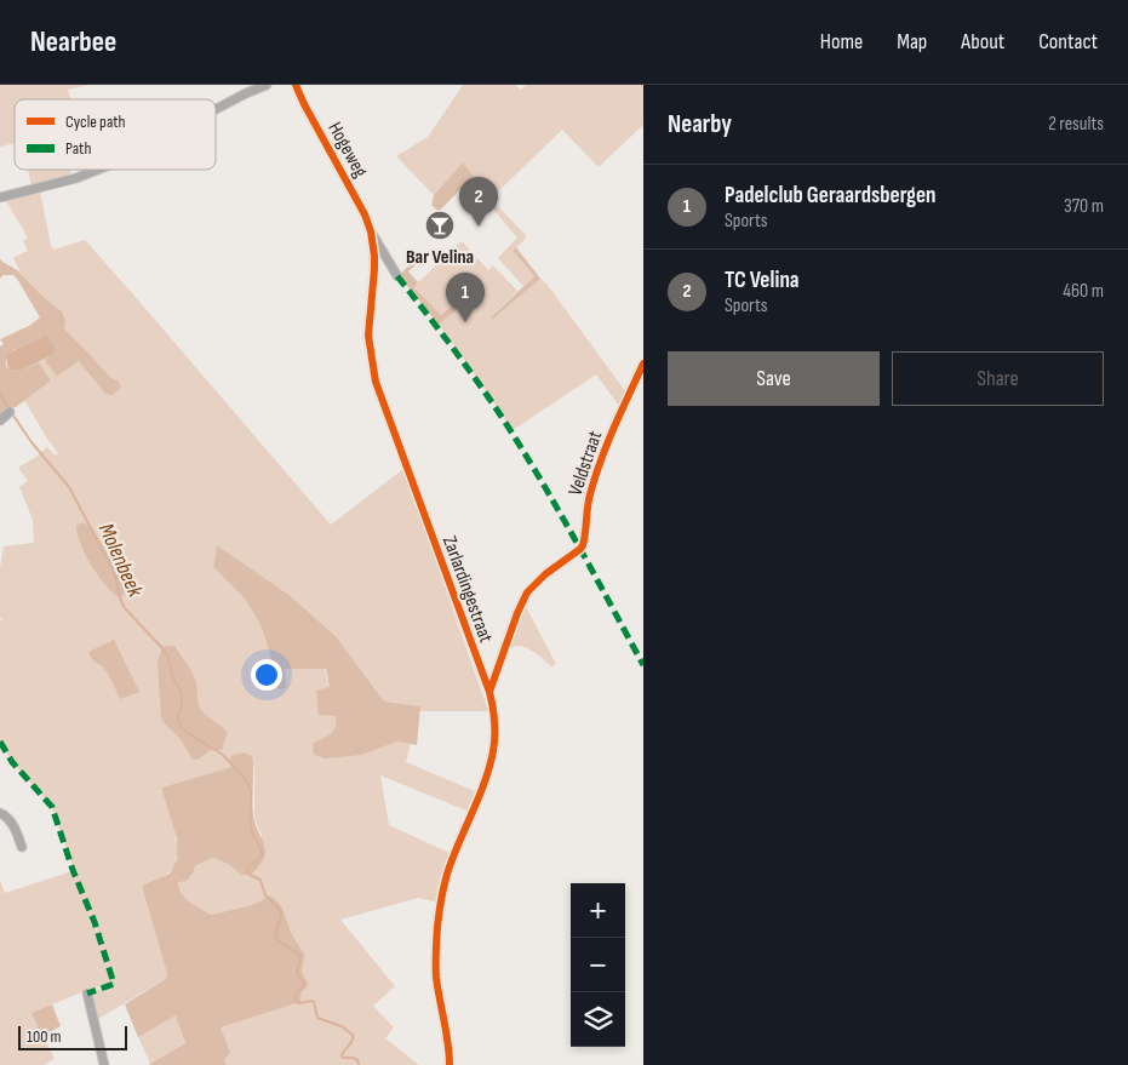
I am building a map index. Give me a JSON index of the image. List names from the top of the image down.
{
  "streets": {
    "street": ["Hogeweg", "Veldstraat", "Zarlardingestraat"]
  },
  "crossings": [
    ["Hogeweg", "Zarlardingestraat"],
    ["Veldstraat", "Zarlardingestraat"]
  ],
  "water": ["Molenbeek"],
  "places": {
    "bar": ["Bar Velina"]
  },
  "legend": ["Cycle path", "Path"],
  "scale_bar": "100 m",
  "page": {
    "header": "Nearbee",
    "nav": [
      "Home",
      "Map",
      "About",
      "Contact"
    ],
    "heading": ["Nearby", "2 results"],
    "list": [
      {
        "mark": "1",
        "name": "Padelclub Geraardsbergen",
        "note": "Sports",
        "value": "370 m"
      },
      {
        "mark": "2",
        "name": "TC Velina",
        "note": "Sports",
        "value": "460 m"
      }
    ],
    "pins": ["2", "1"],
    "buttons": ["Save", "Share"],
    "map_buttons": ["+", "−"],
    "scale": "100 m"
  }
}
